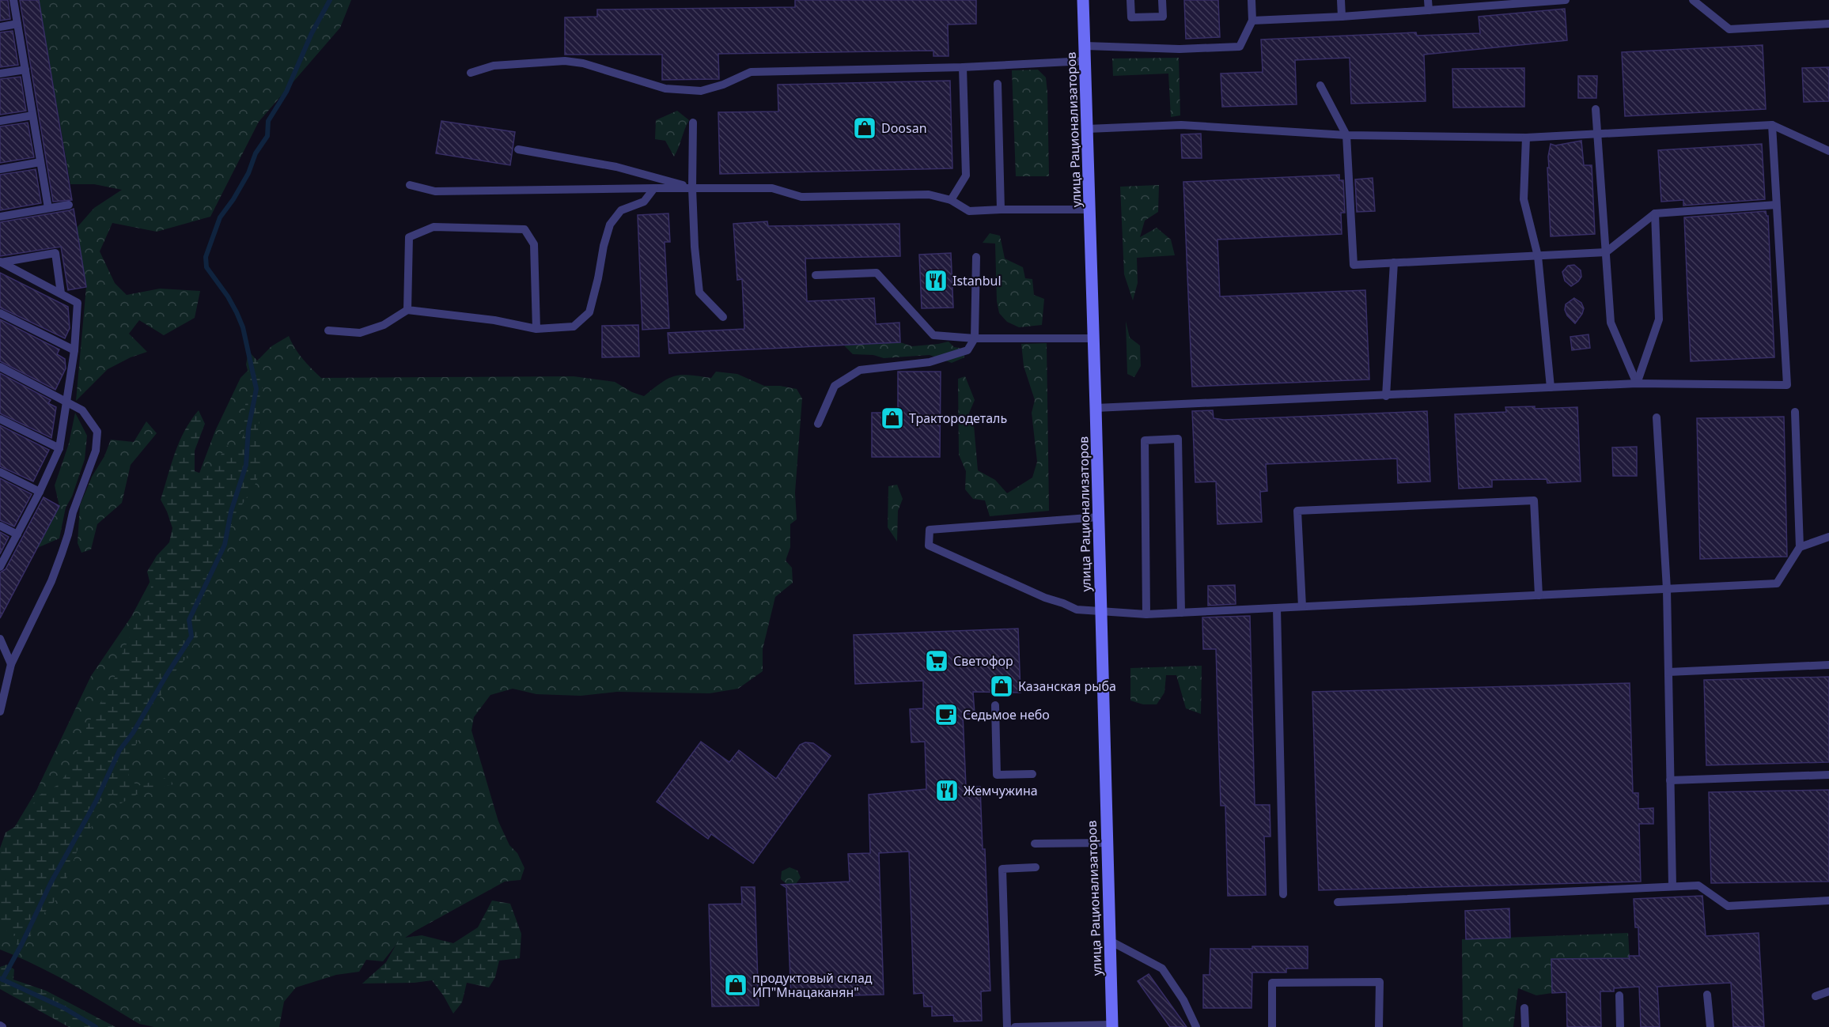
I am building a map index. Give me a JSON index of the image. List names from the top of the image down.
{
  "streets": {
    "main road": ["улица Рационализаторов"]
  },
  "places": {
    "shop": [
      "Doosan",
      "Трактородеталь",
      "Казанская рыба",
      "продуктовый склад ИП\"Мнацаканян\""
    ],
    "restaurant": ["Istanbul", "Жемчужина"],
    "supermarket": ["Светофор"],
    "cafe": ["Седьмое небо"]
  }
}
